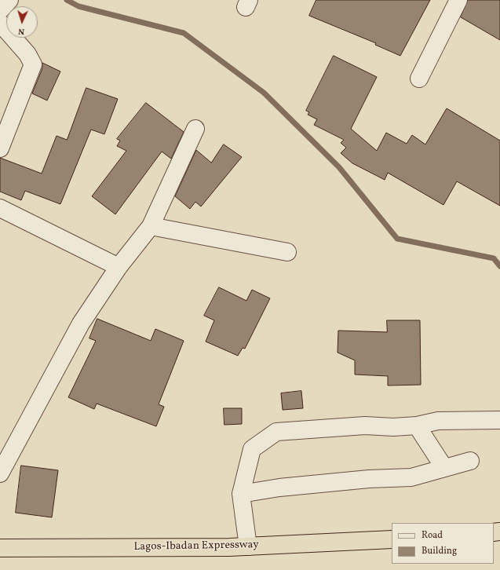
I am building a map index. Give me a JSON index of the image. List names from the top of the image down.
{
  "streets": {
    "highway": ["Lagos-Ibadan Expressway"]
  },
  "legend": ["Road", "Building"],
  "north": "bottom"
}
